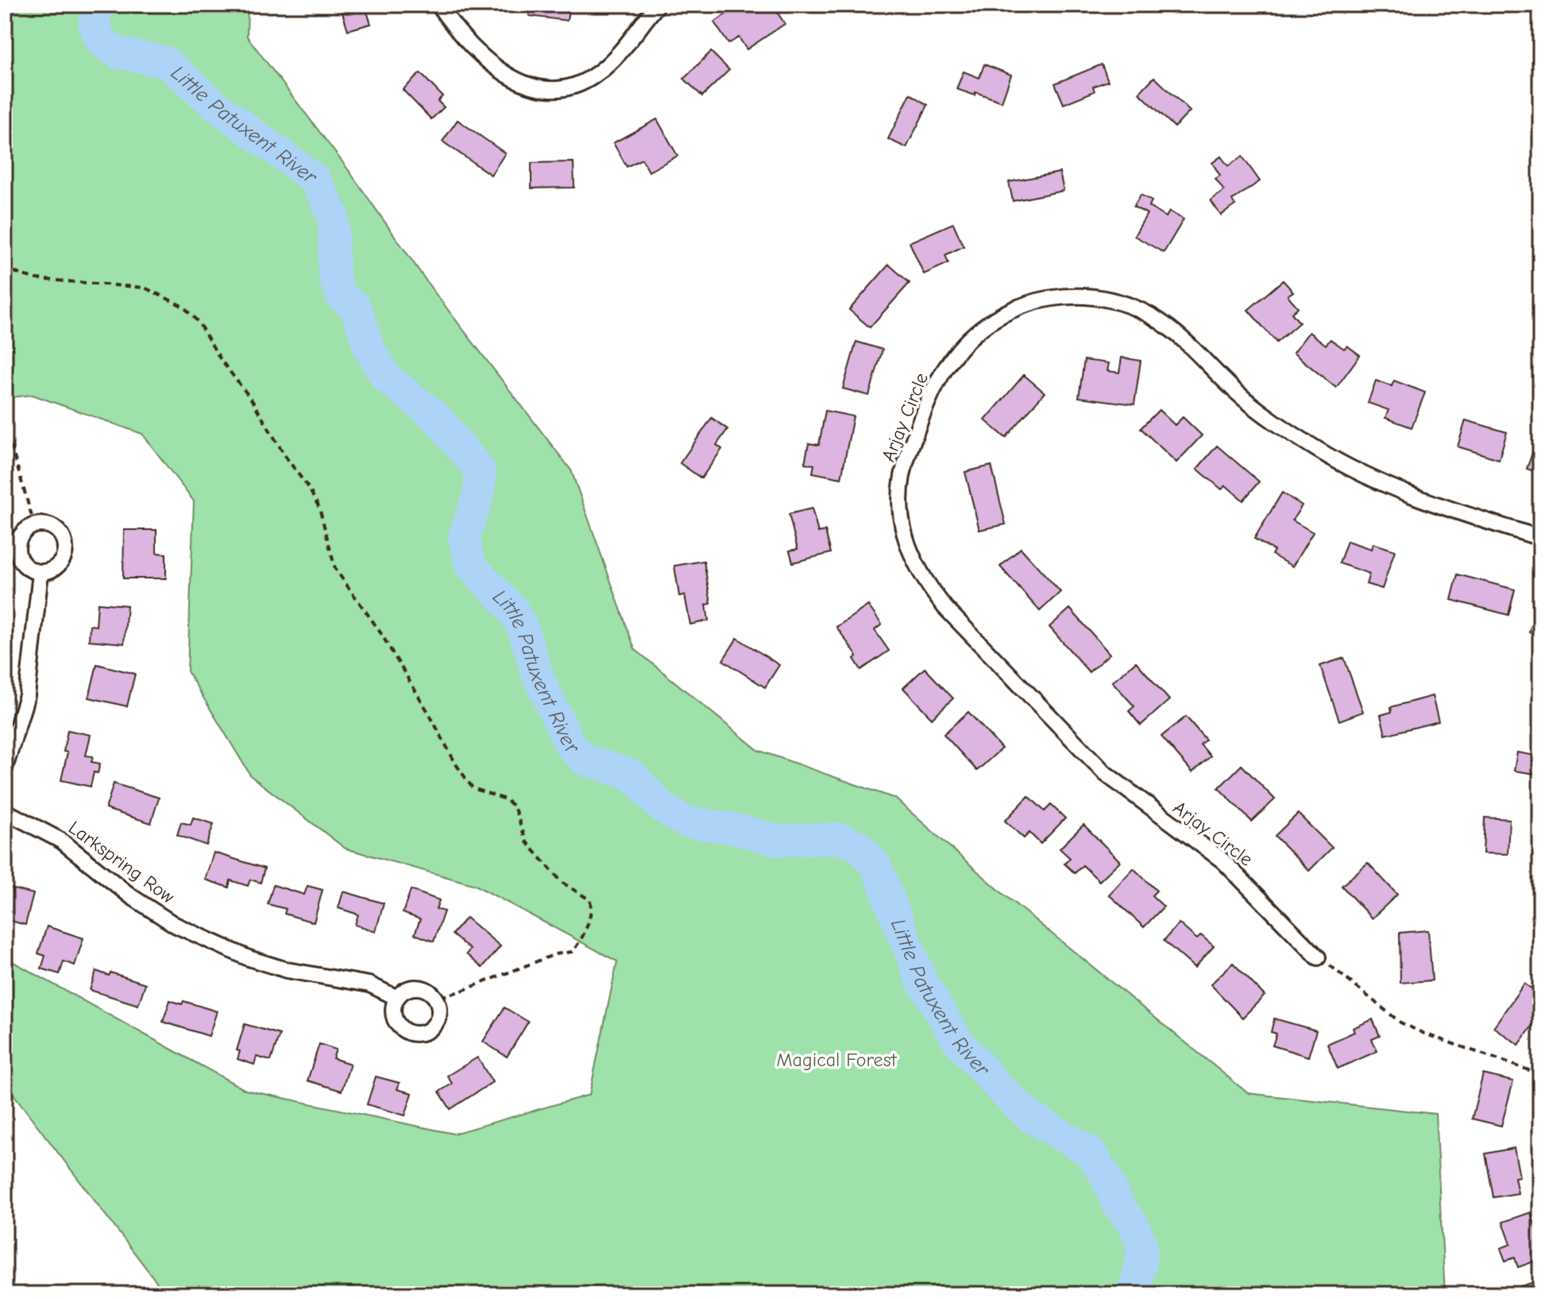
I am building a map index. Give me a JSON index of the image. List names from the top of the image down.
{
  "streets": {
    "street": ["Arjay Circle", "Larkspring Row"]
  },
  "water": ["Little Patuxent River"],
  "parks": ["Magical Forest"]
}
